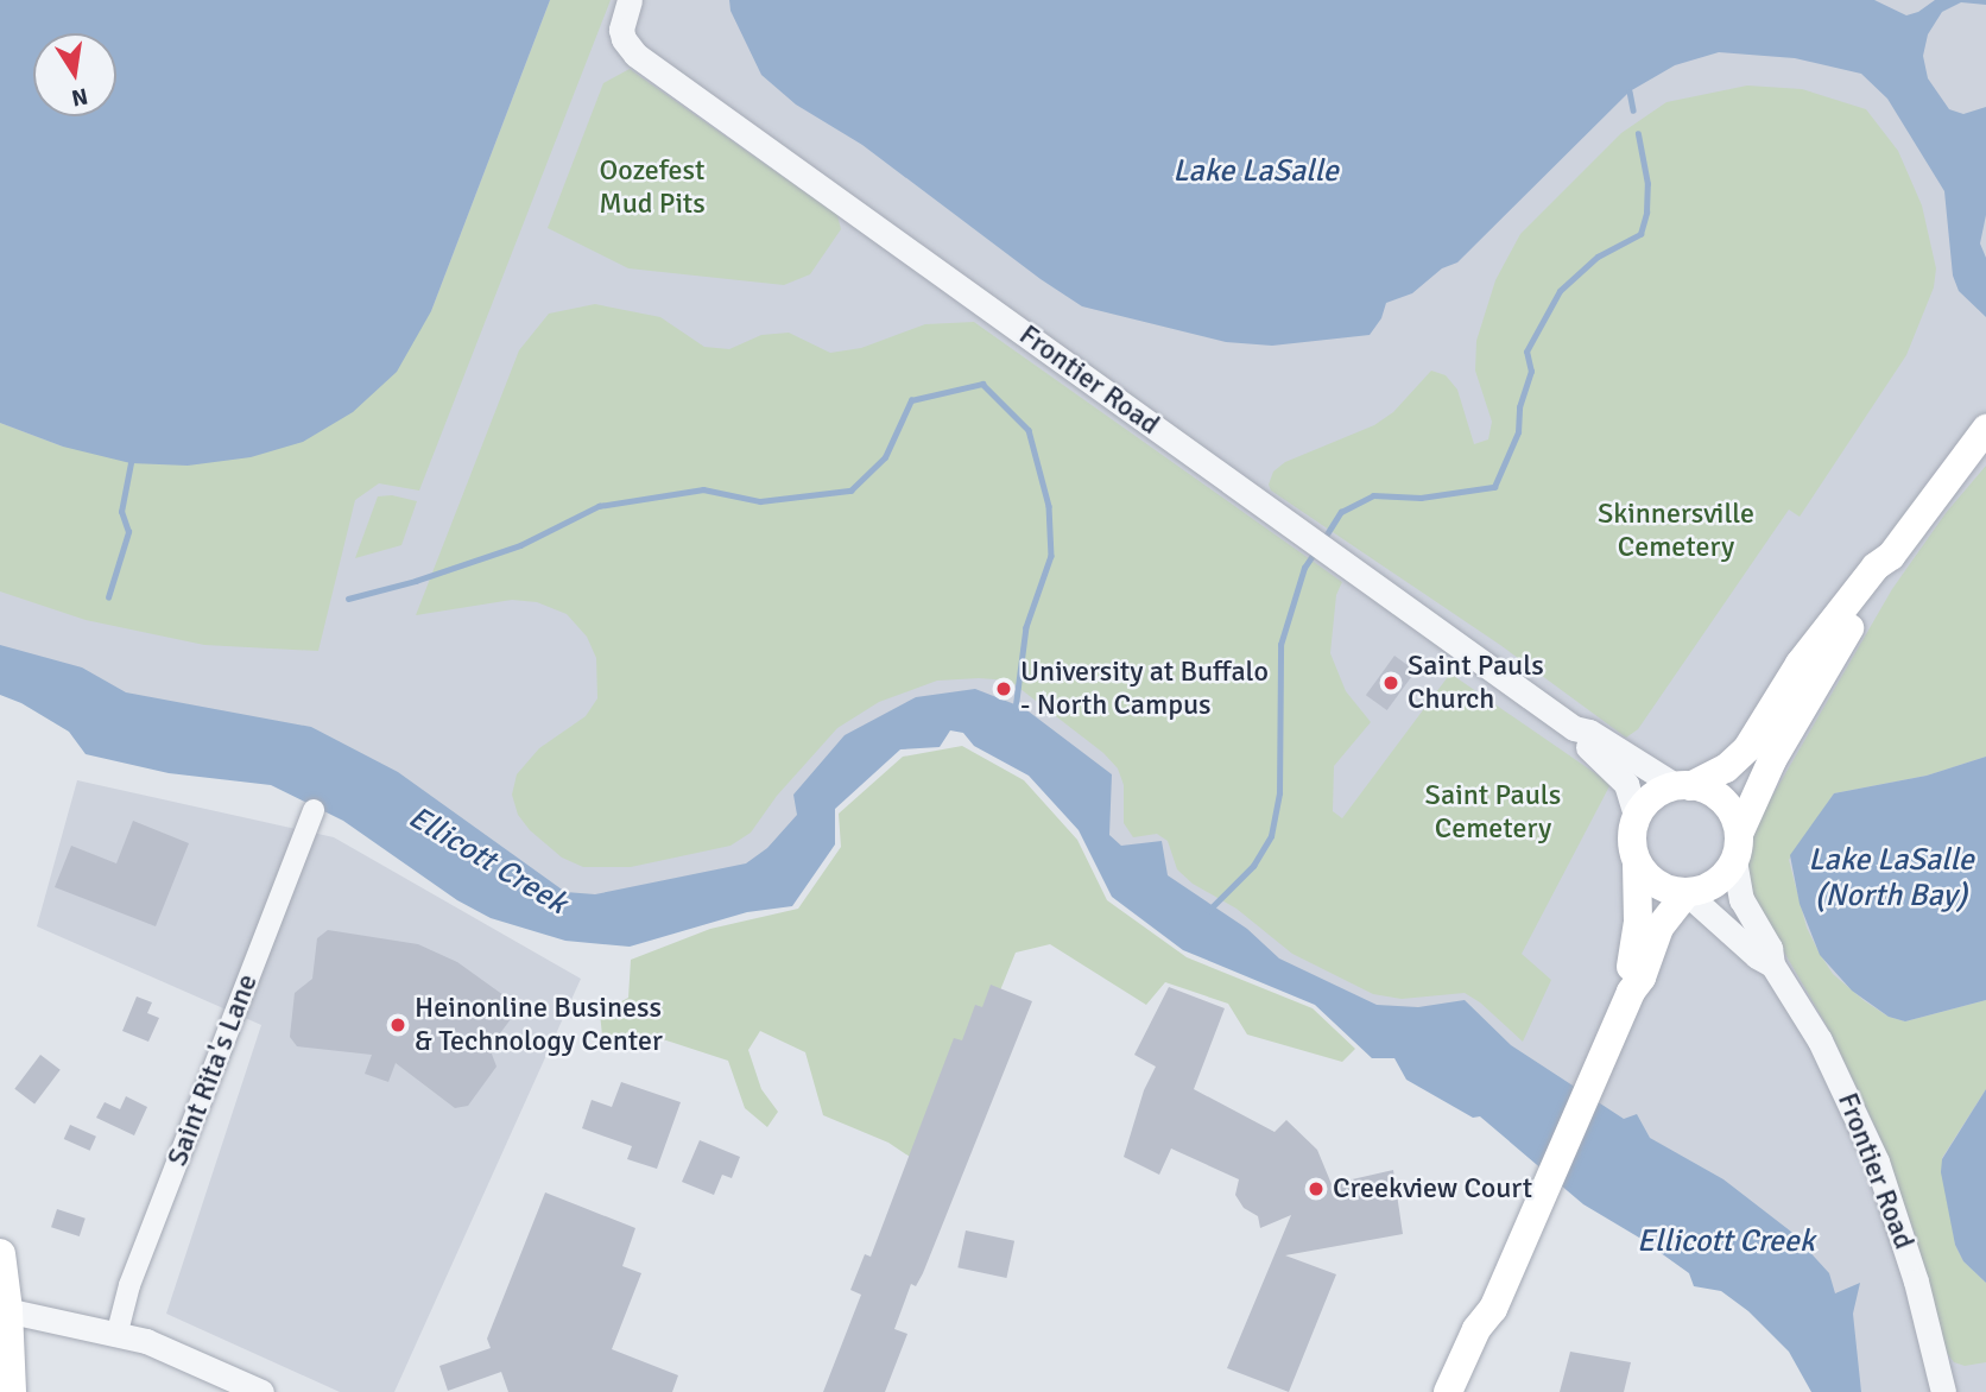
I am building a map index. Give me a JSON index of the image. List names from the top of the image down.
{
  "streets": {
    "street": ["Frontier Road", "Saint Rita's Lane"]
  },
  "water": ["Lake LaSalle", "Ellicott Creek", "Lake LaSalle (North Bay)"],
  "parks": ["Oozefest Mud Pits", "Skinnersville Cemetery", "Saint Pauls Cemetery"],
  "places": [
    "Saint Pauls Church",
    "University at Buffalo - North Campus",
    "Heinonline Business & Technology Center",
    "Creekview Court"
  ],
  "north": "bottom"
}
